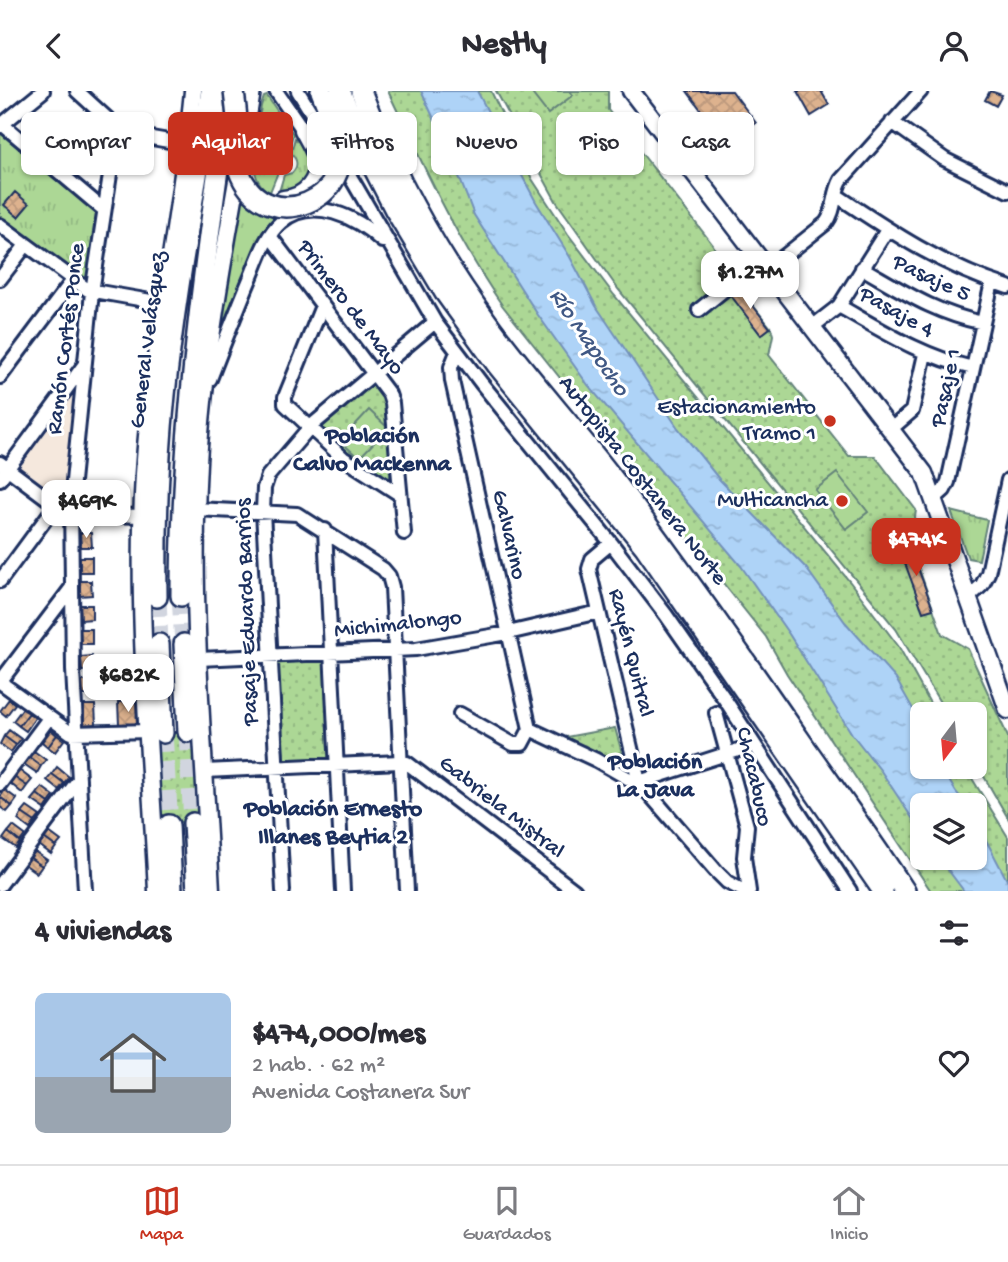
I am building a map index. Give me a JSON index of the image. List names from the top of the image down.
{
  "streets": {
    "highway": ["General Velásquez", "Autopista Costanera Norte"],
    "street": [
      "Pasaje 5",
      "Primero de Mayo",
      "Pasaje 4",
      "Ramón Cortés Ponce",
      "Pasaje 1",
      "Galvarino",
      "Pasaje Eduardo Barrios",
      "Michimalongo",
      "Rayén Quitral",
      "Chacabuco",
      "Gabriela Mistral"
    ]
  },
  "crossings": [
    ["Pasaje 5", "Pasaje 1"],
    ["Primero de Mayo", "Pasaje Eduardo Barrios"],
    ["Pasaje 4", "Pasaje 1"],
    ["Galvarino", "Michimalongo"],
    ["Pasaje Eduardo Barrios", "Michimalongo"],
    ["Michimalongo", "Rayén Quitral"]
  ],
  "districts": ["Población Calvo Mackenna", "Población La Java", "Población Ernesto Illanes Beytia 2"],
  "water": ["Río Mapocho"],
  "places": ["Estacionamiento Tramo 1", "Multicancha"],
  "north": "bottom",
  "page": {
    "header": "Nestly",
    "chip": [
      "Comprar",
      "Alquilar",
      "Filtros",
      "Nuevo",
      "Piso",
      "Casa"
    ],
    "price": [
      "$1.27M",
      "$469K",
      "$474K",
      "$682K"
    ],
    "heading": "4 viviendas",
    "list": [
      {
        "name": "$474,000/mes",
        "note": "2 hab. · 62 m² · Avenida Costanera Sur"
      }
    ],
    "tabs": ["Mapa", "Guardados", "Inicio"]
  }
}
